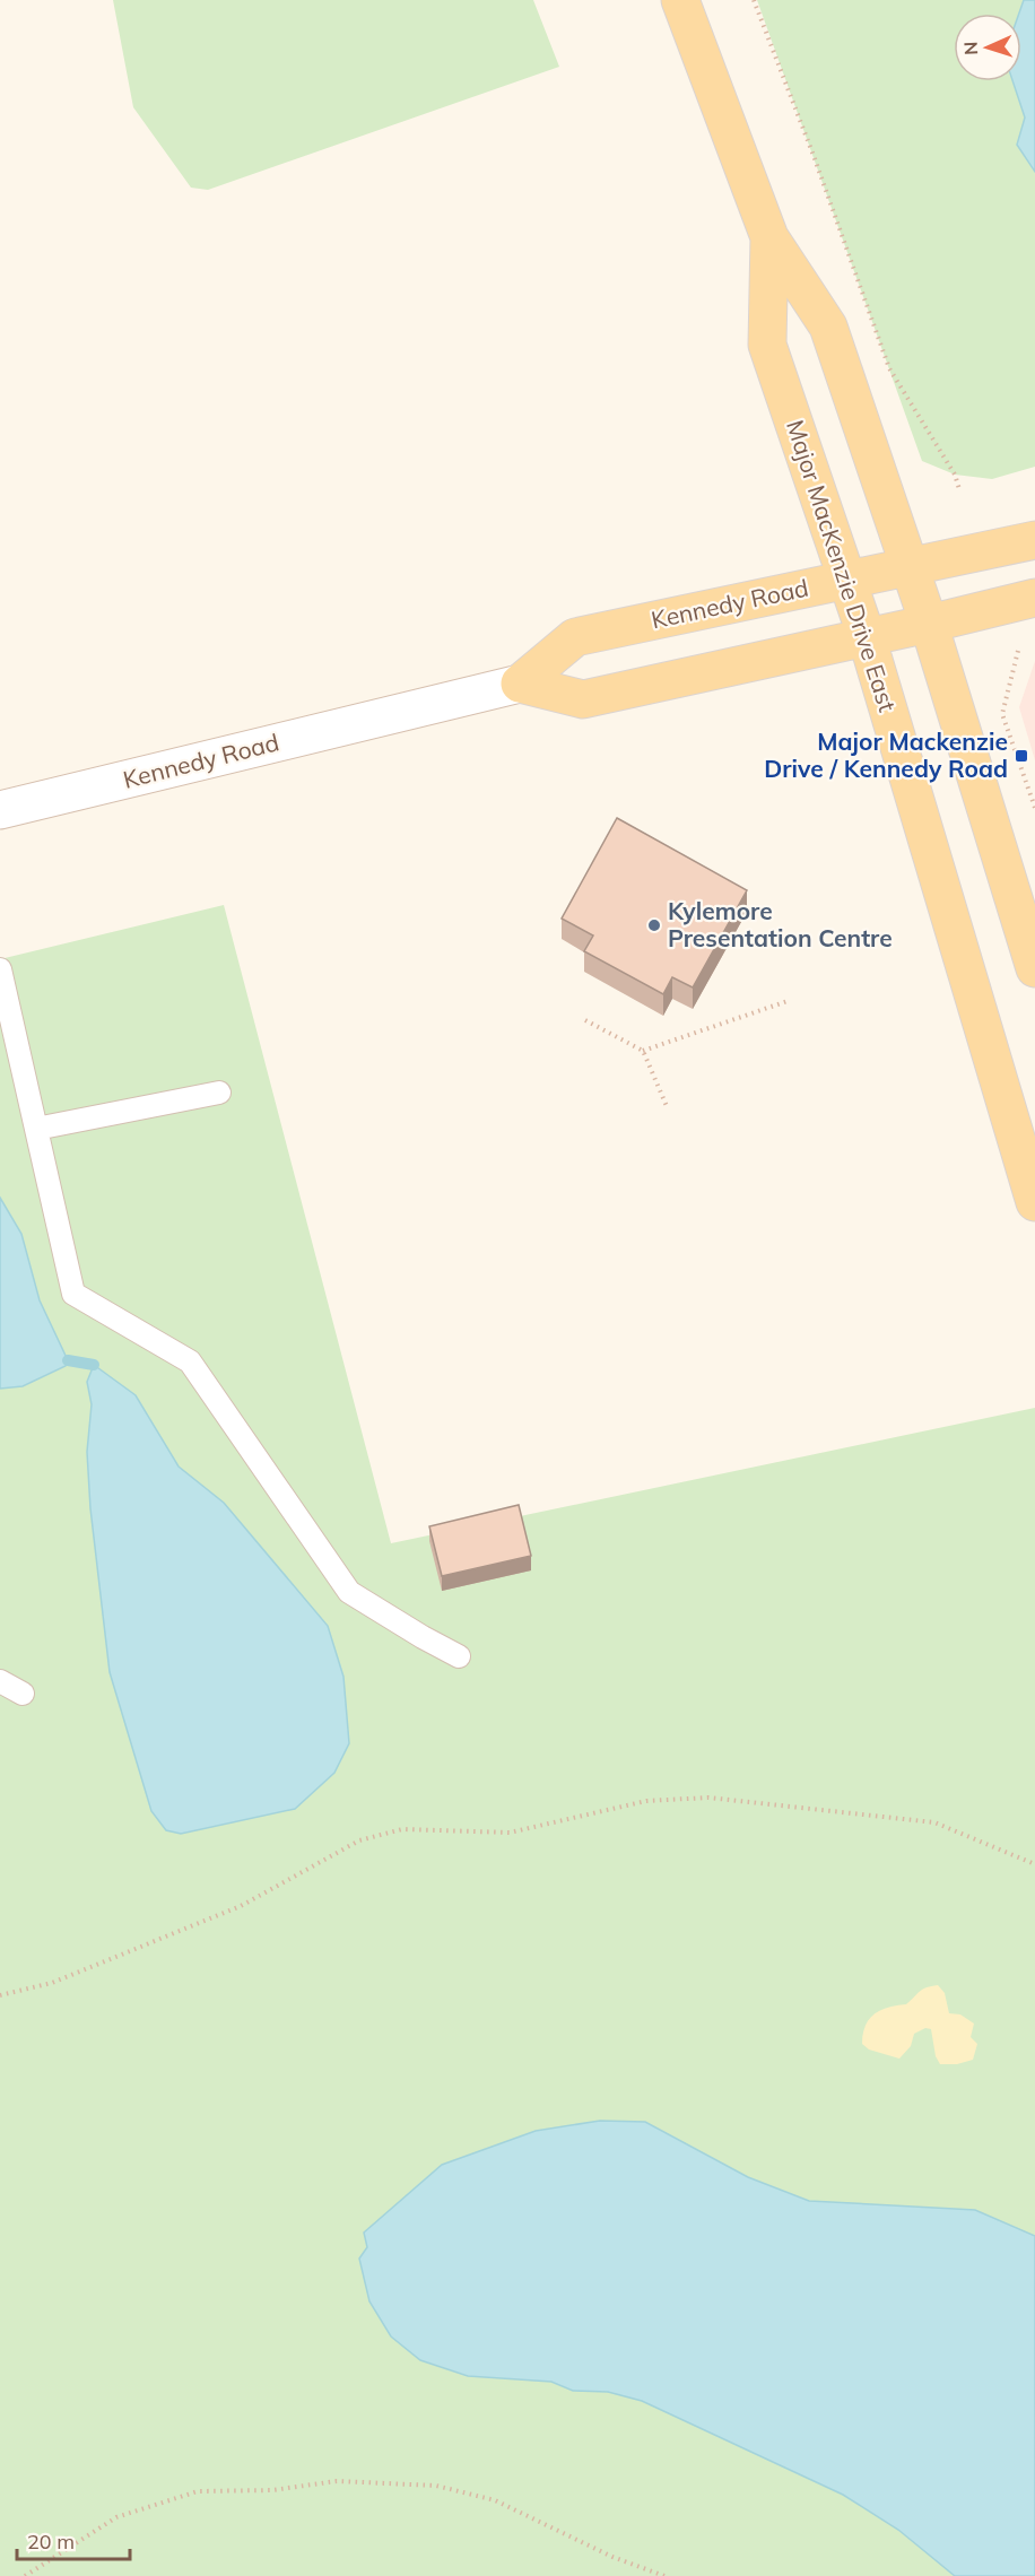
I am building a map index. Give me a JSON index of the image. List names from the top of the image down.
{
  "streets": {
    "main road": ["Major MacKenzie Drive East", "Kennedy Road"]
  },
  "crossings": [
    ["Major MacKenzie Drive East", "Kennedy Road"]
  ],
  "places": {
    "transit": ["Major Mackenzie Drive / Kennedy Road"],
    "other": ["Kylemore Presentation Centre"]
  },
  "scale_bar": "20 m",
  "north": "left"
}
